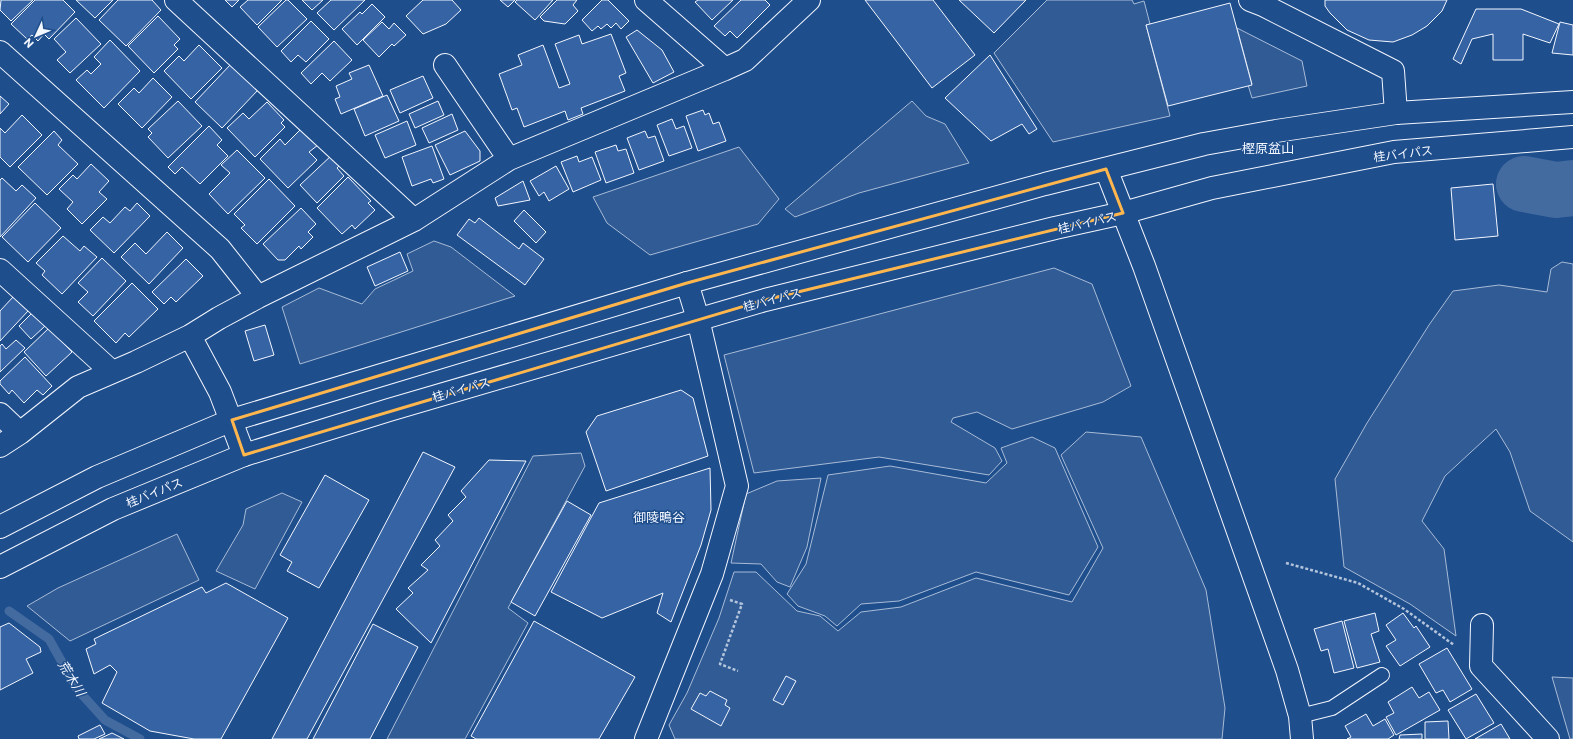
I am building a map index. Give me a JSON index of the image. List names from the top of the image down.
{
  "streets": {
    "main road": ["桂バイパス"]
  },
  "districts": ["樫原盆山", "御陵鴫谷"],
  "water": ["荒木川"],
  "north": "bottom left"
}
